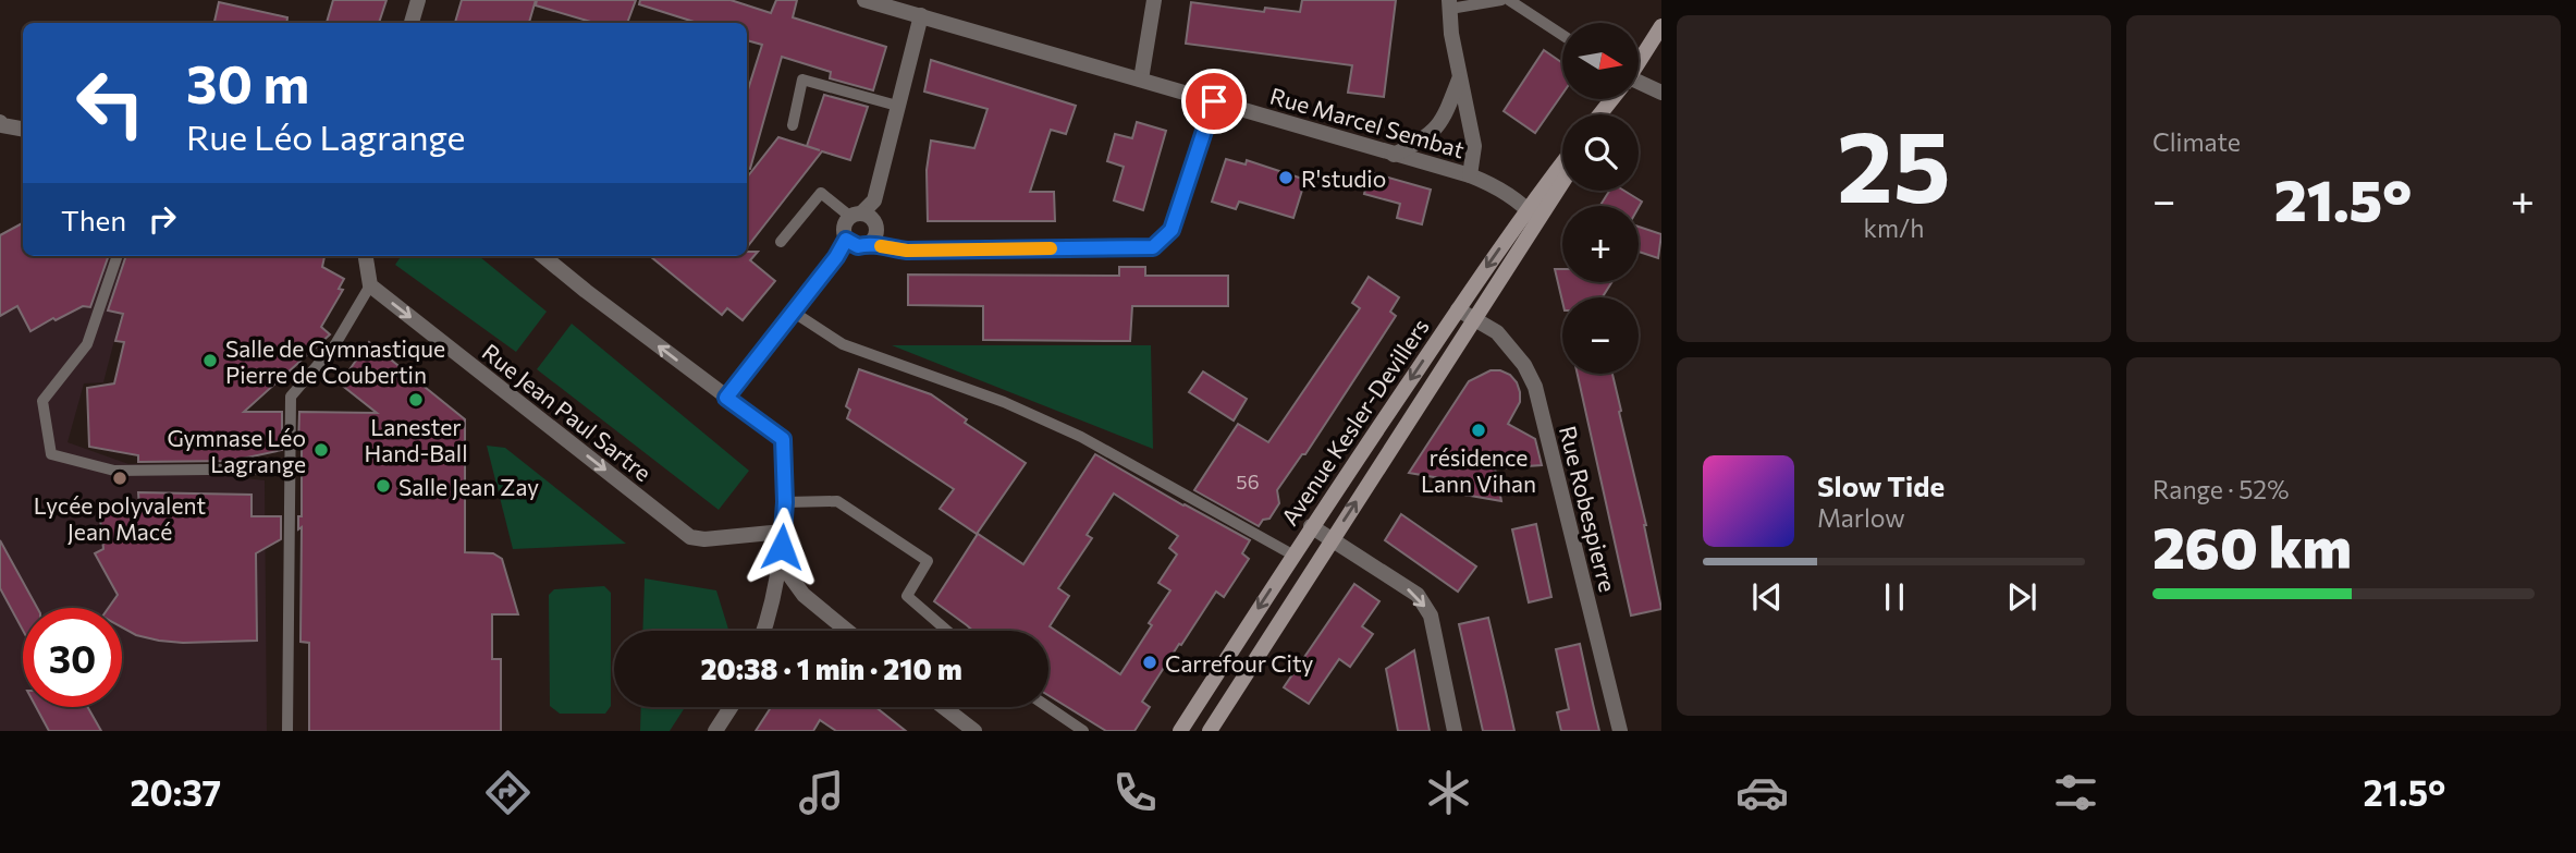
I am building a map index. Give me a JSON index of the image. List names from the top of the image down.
{
  "streets": {
    "main road": ["Avenue Kesler-Devillers"],
    "street": ["Rue Marcel Sembat", "Rue Jean Paul Sartre", "Rue Robespierre"]
  },
  "crossings": [
    ["Rue Marcel Sembat", "Avenue Kesler-Devillers"],
    ["Avenue Kesler-Devillers", "Rue Robespierre"]
  ],
  "places": [
    "R'studio",
    "Salle de Gymnastique Pierre de Coubertin",
    "Lanester Hand-Ball",
    "résidence Lann Vihan",
    "Gymnase Léo Lagrange",
    "Lycée polyvalent Jean Macé",
    "Salle Jean Zay",
    "Carrefour City"
  ],
  "house_numbers": ["56"],
  "north": "right",
  "page": {
    "tile": [
      ["25", "km/h"],
      "Climate",
      ["Range · 52%", "260 km"]
    ],
    "map_buttons": ["+", "−"],
    "turn": ["30 m", "Rue Léo Lagrange"],
    "heat": ["−", "21.5°", "+"],
    "then": "Then",
    "song": ["Slow Tide", "Marlow"],
    "limit": "30",
    "trip": "20:38 · 1 min · 210 m",
    "tabs": ["20:37", "21.5°"]
  }
}
